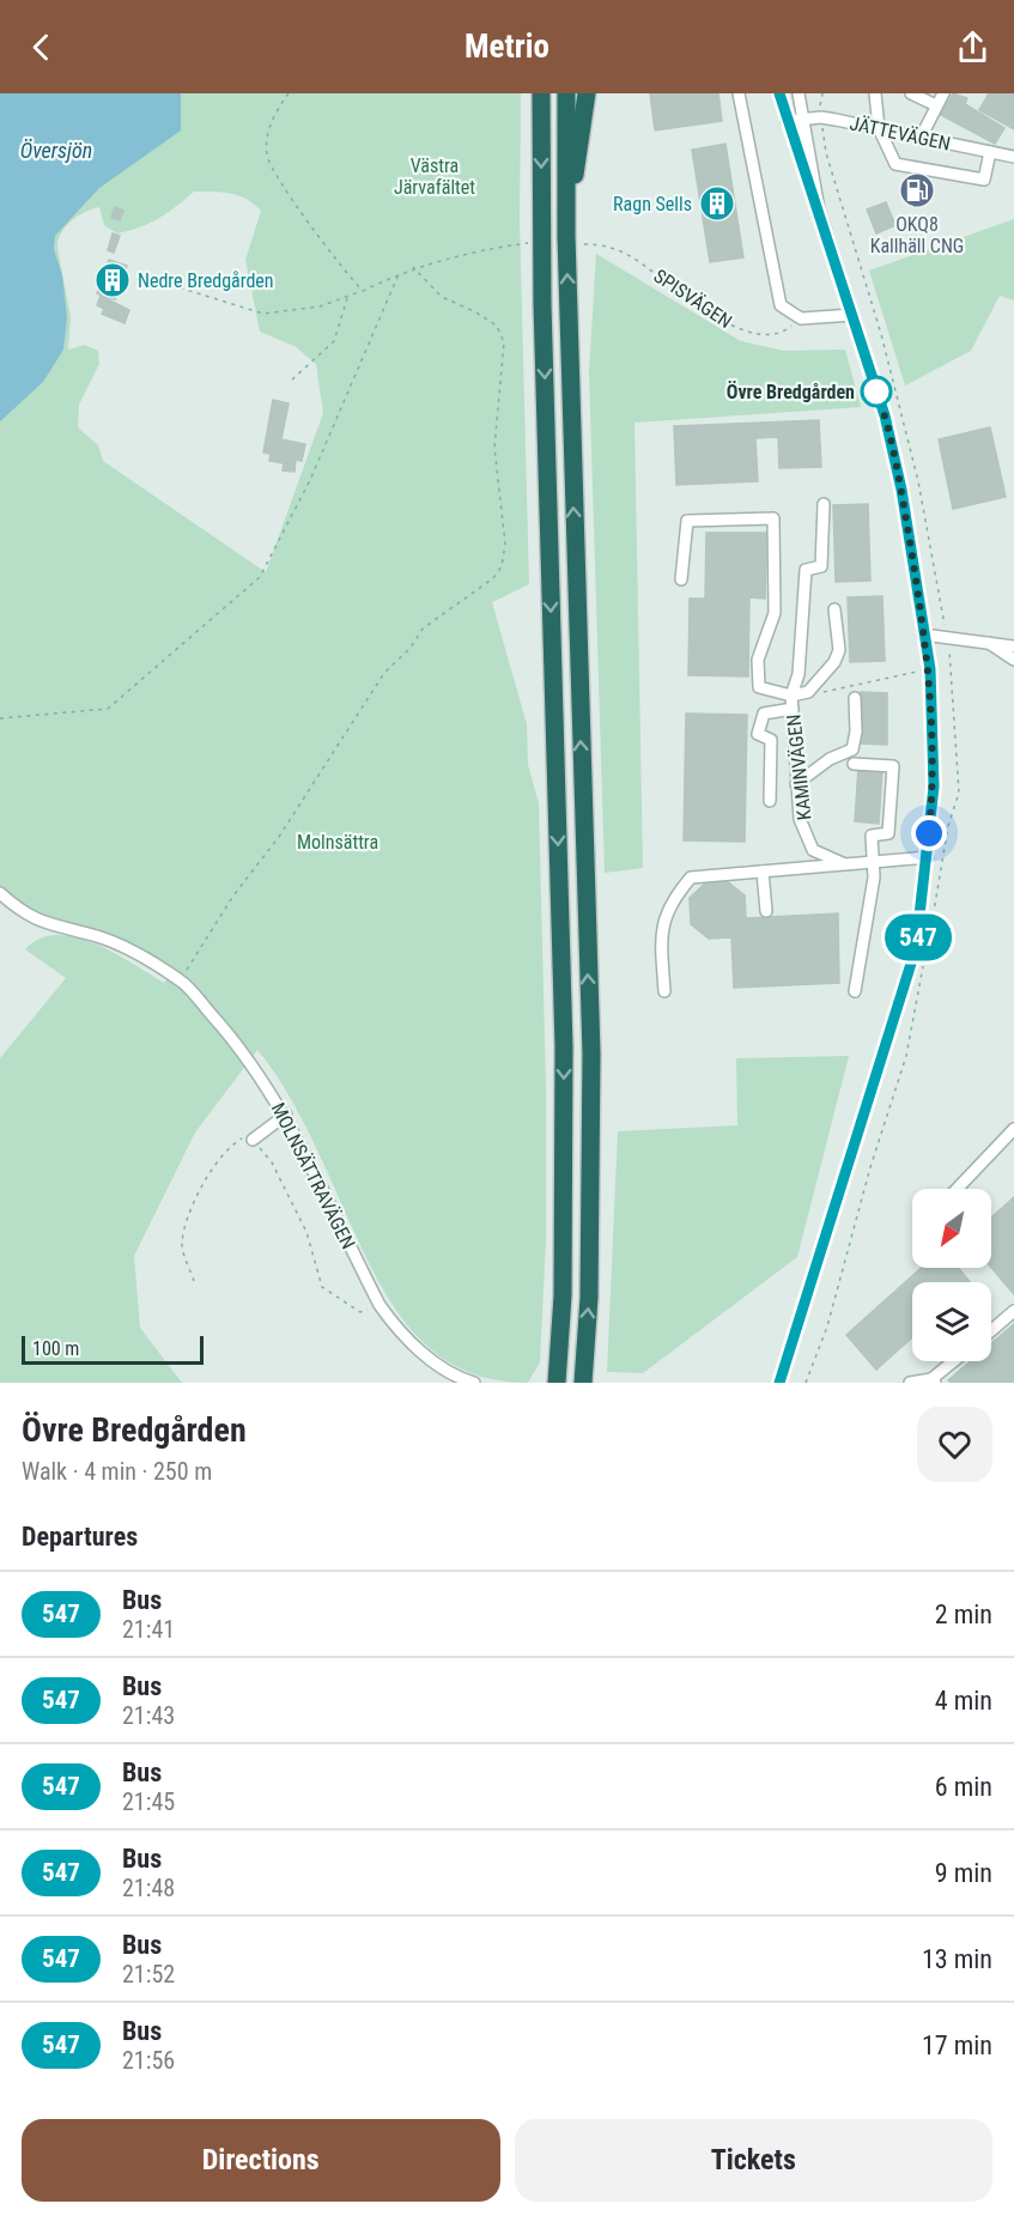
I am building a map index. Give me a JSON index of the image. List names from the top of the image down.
{
  "streets": {
    "street": ["JÄTTEVÄGEN", "KAMINVÄGEN", "MOLNSÄTTRAVÄGEN"],
    "path": ["SPISVÄGEN"]
  },
  "water": ["Översjön"],
  "parks": ["Västra Järvafältet", "Molnsättra"],
  "places": {
    "fuel station": ["OKQ8 Kallhäll CNG"],
    "building": ["Ragn Sells", "Nedre Bredgården"],
    "other": ["Övre Bredgården"]
  },
  "lines": ["bus line 547"],
  "scale_bar": "100 m",
  "north": "bottom left",
  "page": {
    "header": "Metrio",
    "on_map": "547",
    "scale": "100 m",
    "heading": [
      ["Övre Bredgården", "Walk · 4 min · 250 m"],
      "Departures"
    ],
    "list": [
      {
        "mark": "547",
        "name": "Bus",
        "note": "21:41",
        "value": "2 min"
      },
      {
        "mark": "547",
        "name": "Bus",
        "note": "21:43",
        "value": "4 min"
      },
      {
        "mark": "547",
        "name": "Bus",
        "note": "21:45",
        "value": "6 min"
      },
      {
        "mark": "547",
        "name": "Bus",
        "note": "21:48",
        "value": "9 min"
      },
      {
        "mark": "547",
        "name": "Bus",
        "note": "21:52",
        "value": "13 min"
      },
      {
        "mark": "547",
        "name": "Bus",
        "note": "21:56",
        "value": "17 min"
      }
    ],
    "buttons": ["Directions", "Tickets"]
  }
}
